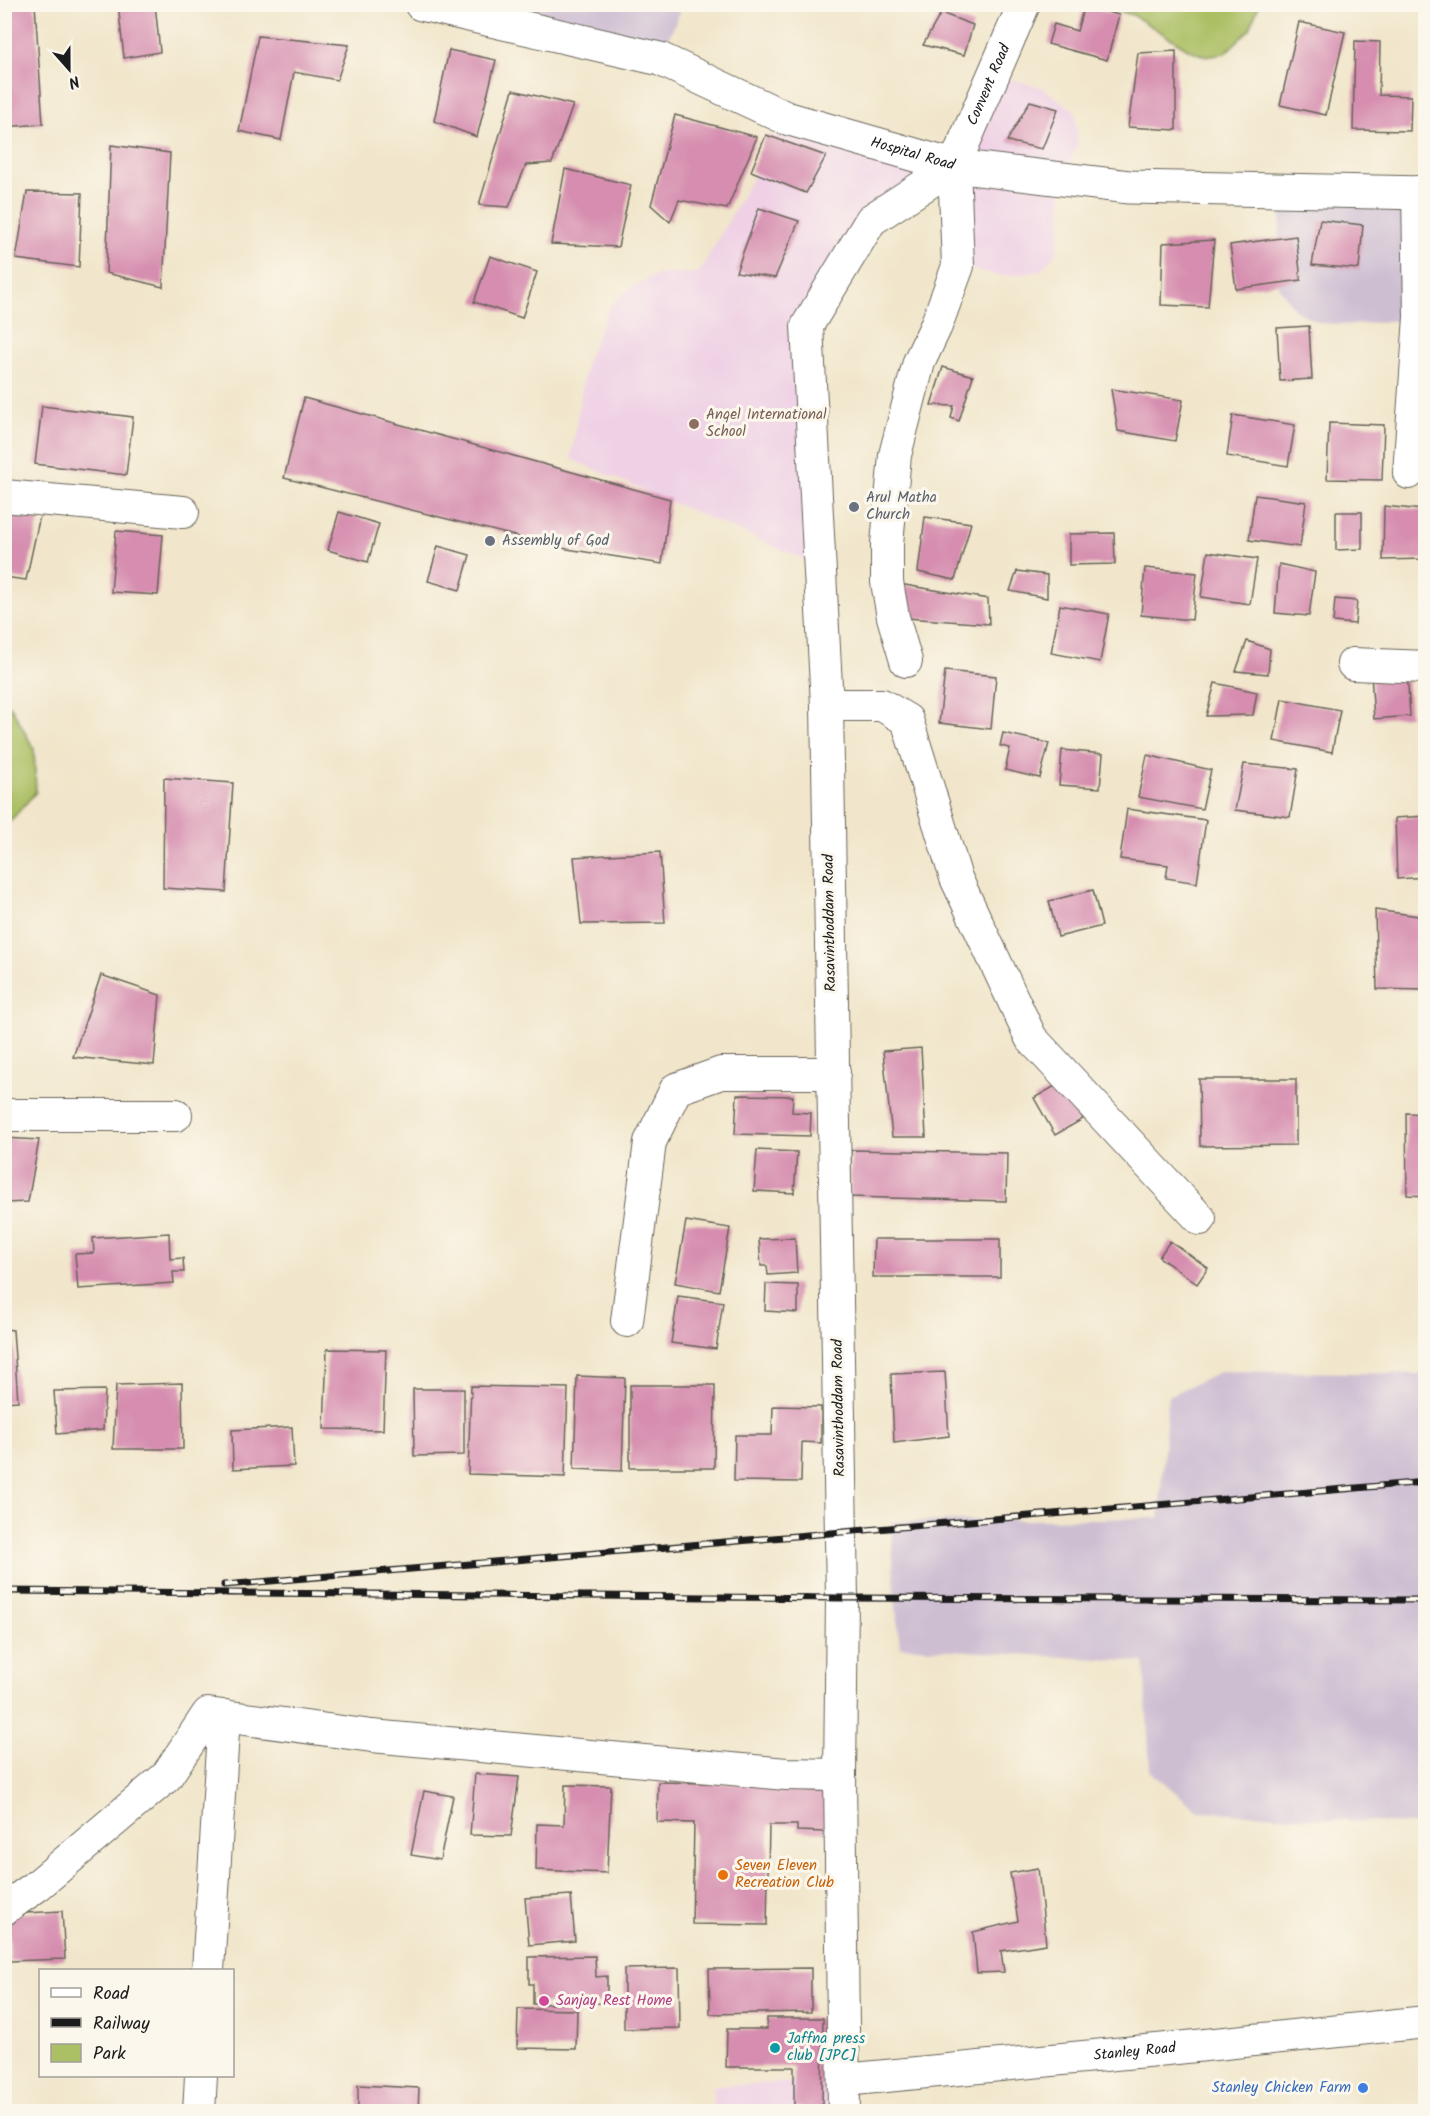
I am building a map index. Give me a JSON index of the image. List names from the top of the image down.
{
  "streets": {
    "street": [
      "Convent Road",
      "Hospital Road",
      "Rasavinthoddam Road",
      "Stanley Road"
    ]
  },
  "crossings": [
    ["Convent Road", "Hospital Road"],
    ["Convent Road", "Rasavinthoddam Road"],
    ["Hospital Road", "Rasavinthoddam Road"],
    ["Rasavinthoddam Road", "Stanley Road"]
  ],
  "places": [
    "Angel International School",
    "Arul Matha Church",
    "Assembly of God",
    "Seven Eleven Recreation Club",
    "Sanjay Rest Home",
    "Jaffna press club [JPC]",
    "Stanley Chicken Farm"
  ],
  "legend": ["Road", "Railway", "Park"],
  "north": "bottom"
}
